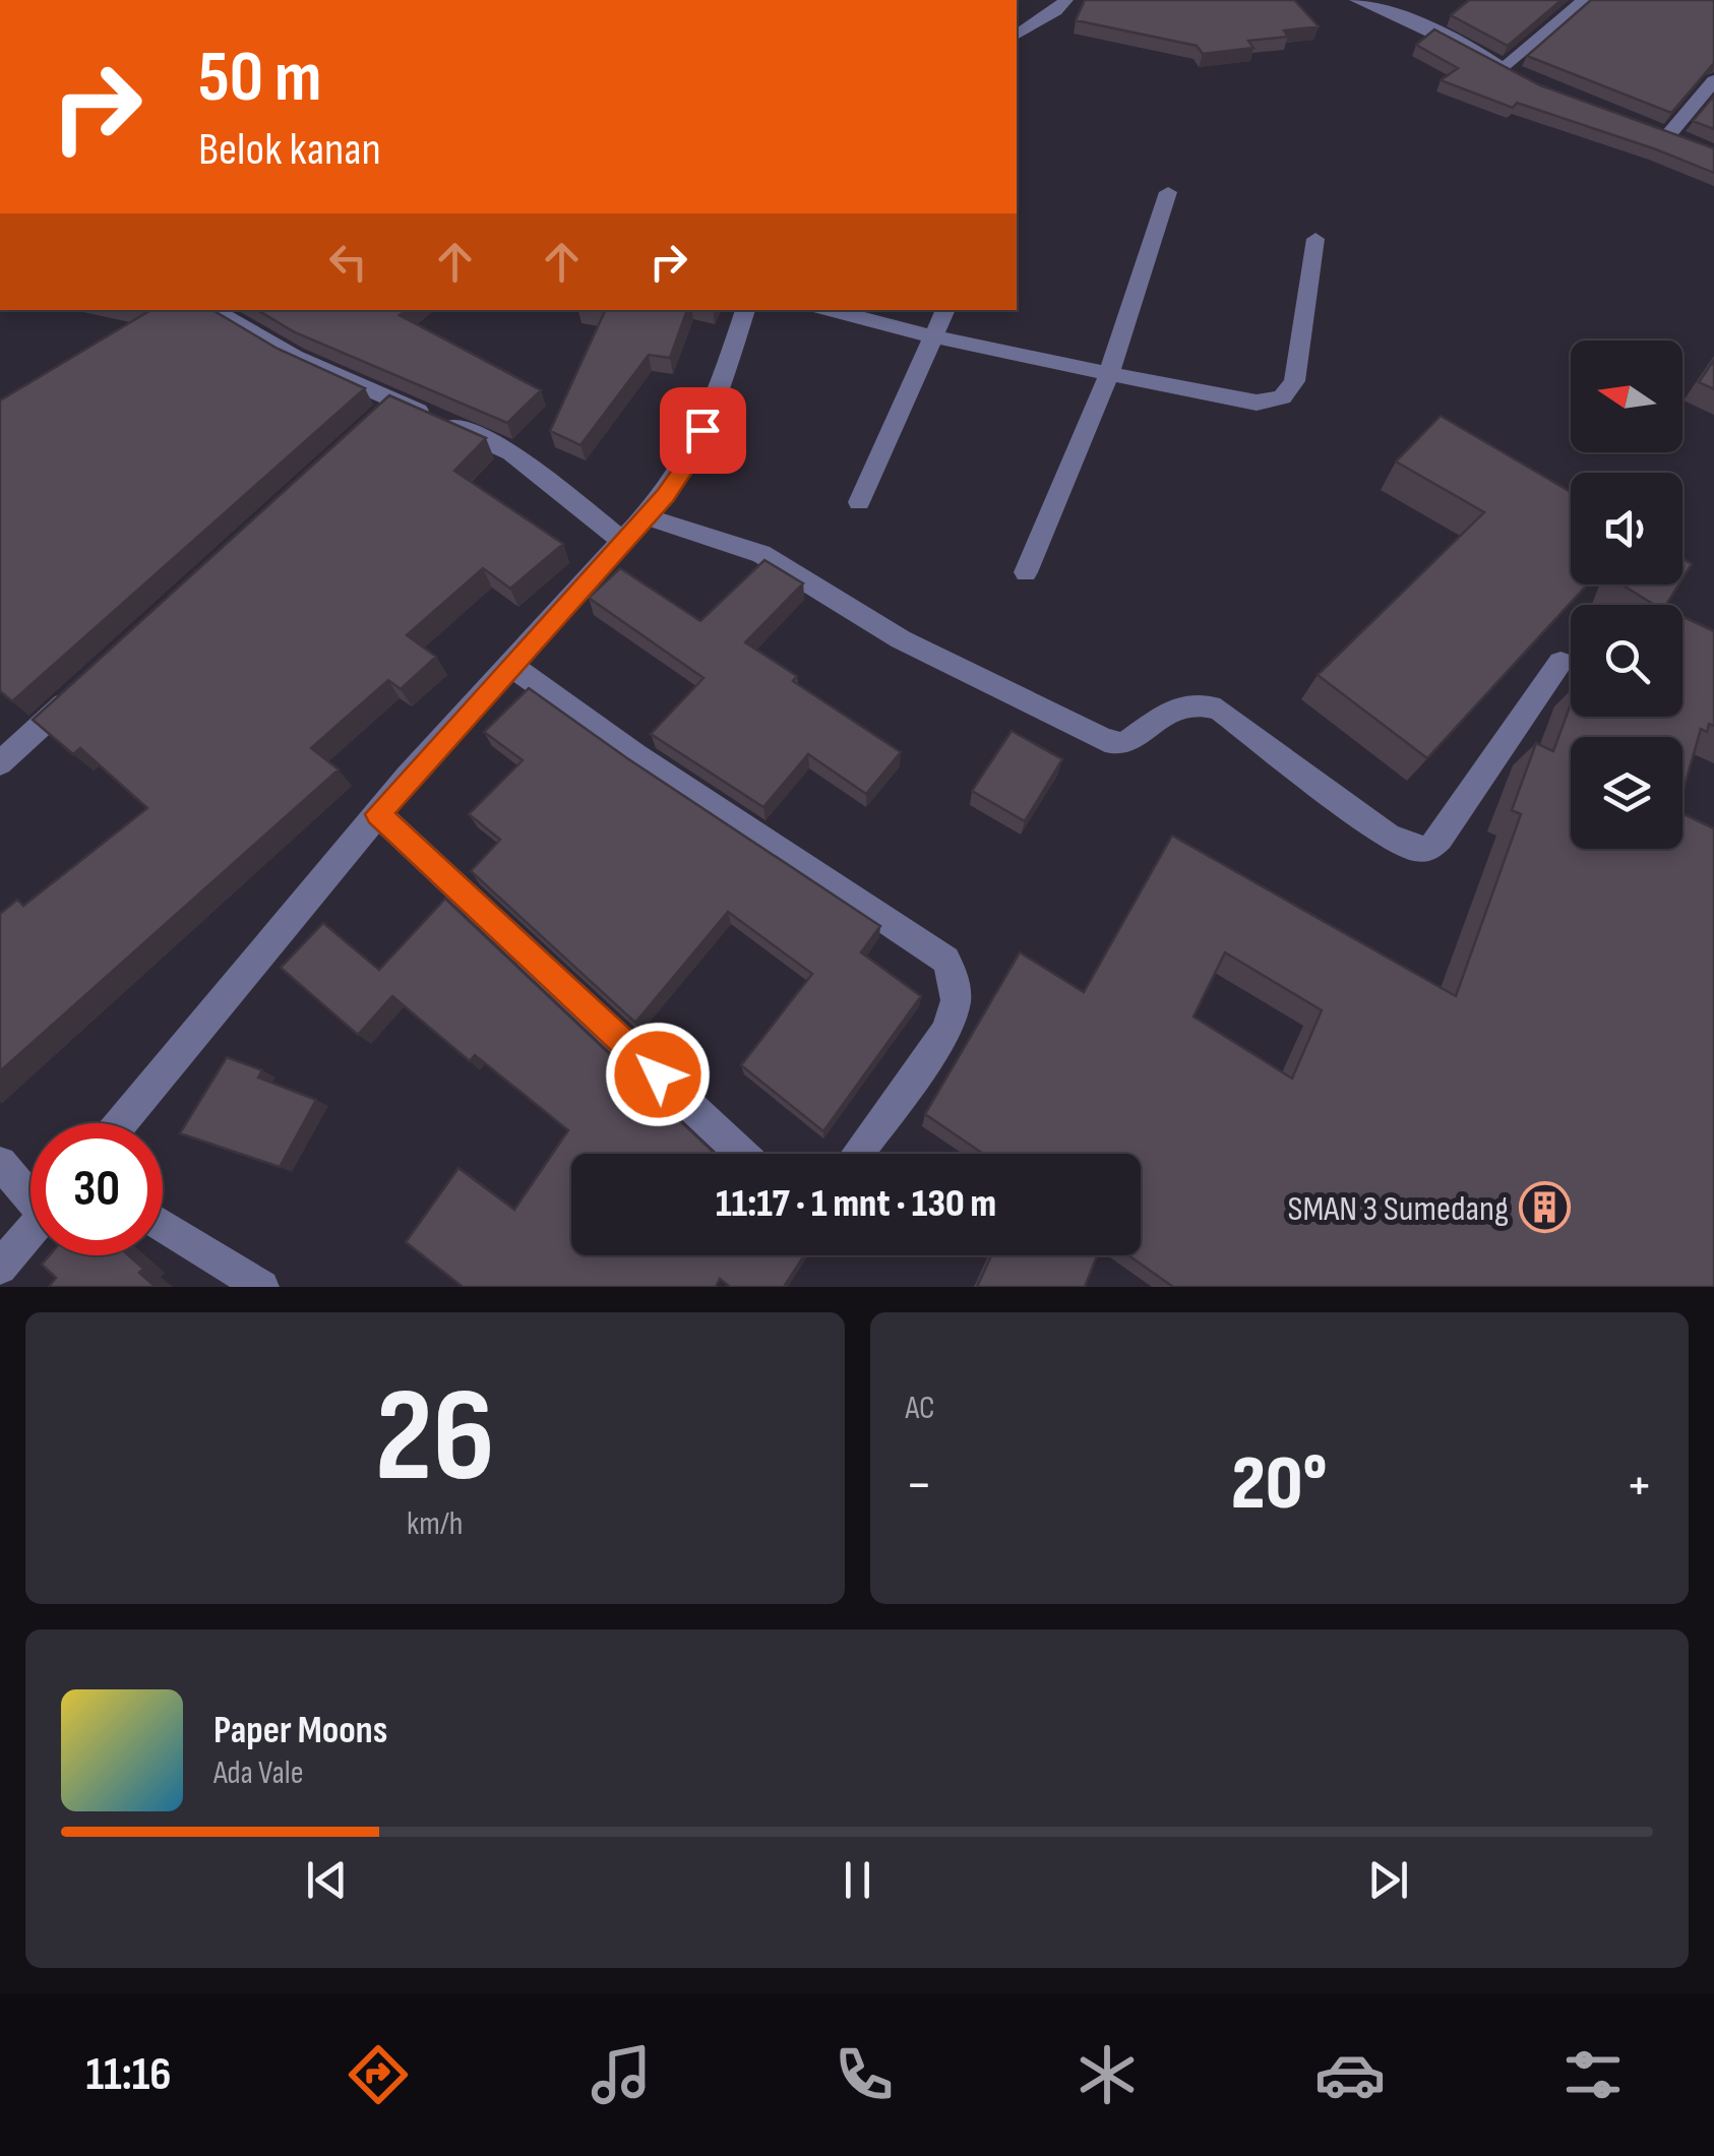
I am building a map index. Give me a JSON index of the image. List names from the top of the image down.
{
  "places": {
    "building": ["SMAN 3 Sumedang"]
  },
  "north": "left",
  "page": {
    "turn": ["50 m", "Belok kanan"],
    "limit": "30",
    "trip": "11:17 · 1 mnt · 130 m",
    "tile": [
      ["26", "km/h"],
      "AC"
    ],
    "heat": ["−", "20°", "+"],
    "song": ["Paper Moons", "Ada Vale"],
    "tabs": "11:16"
  }
}
